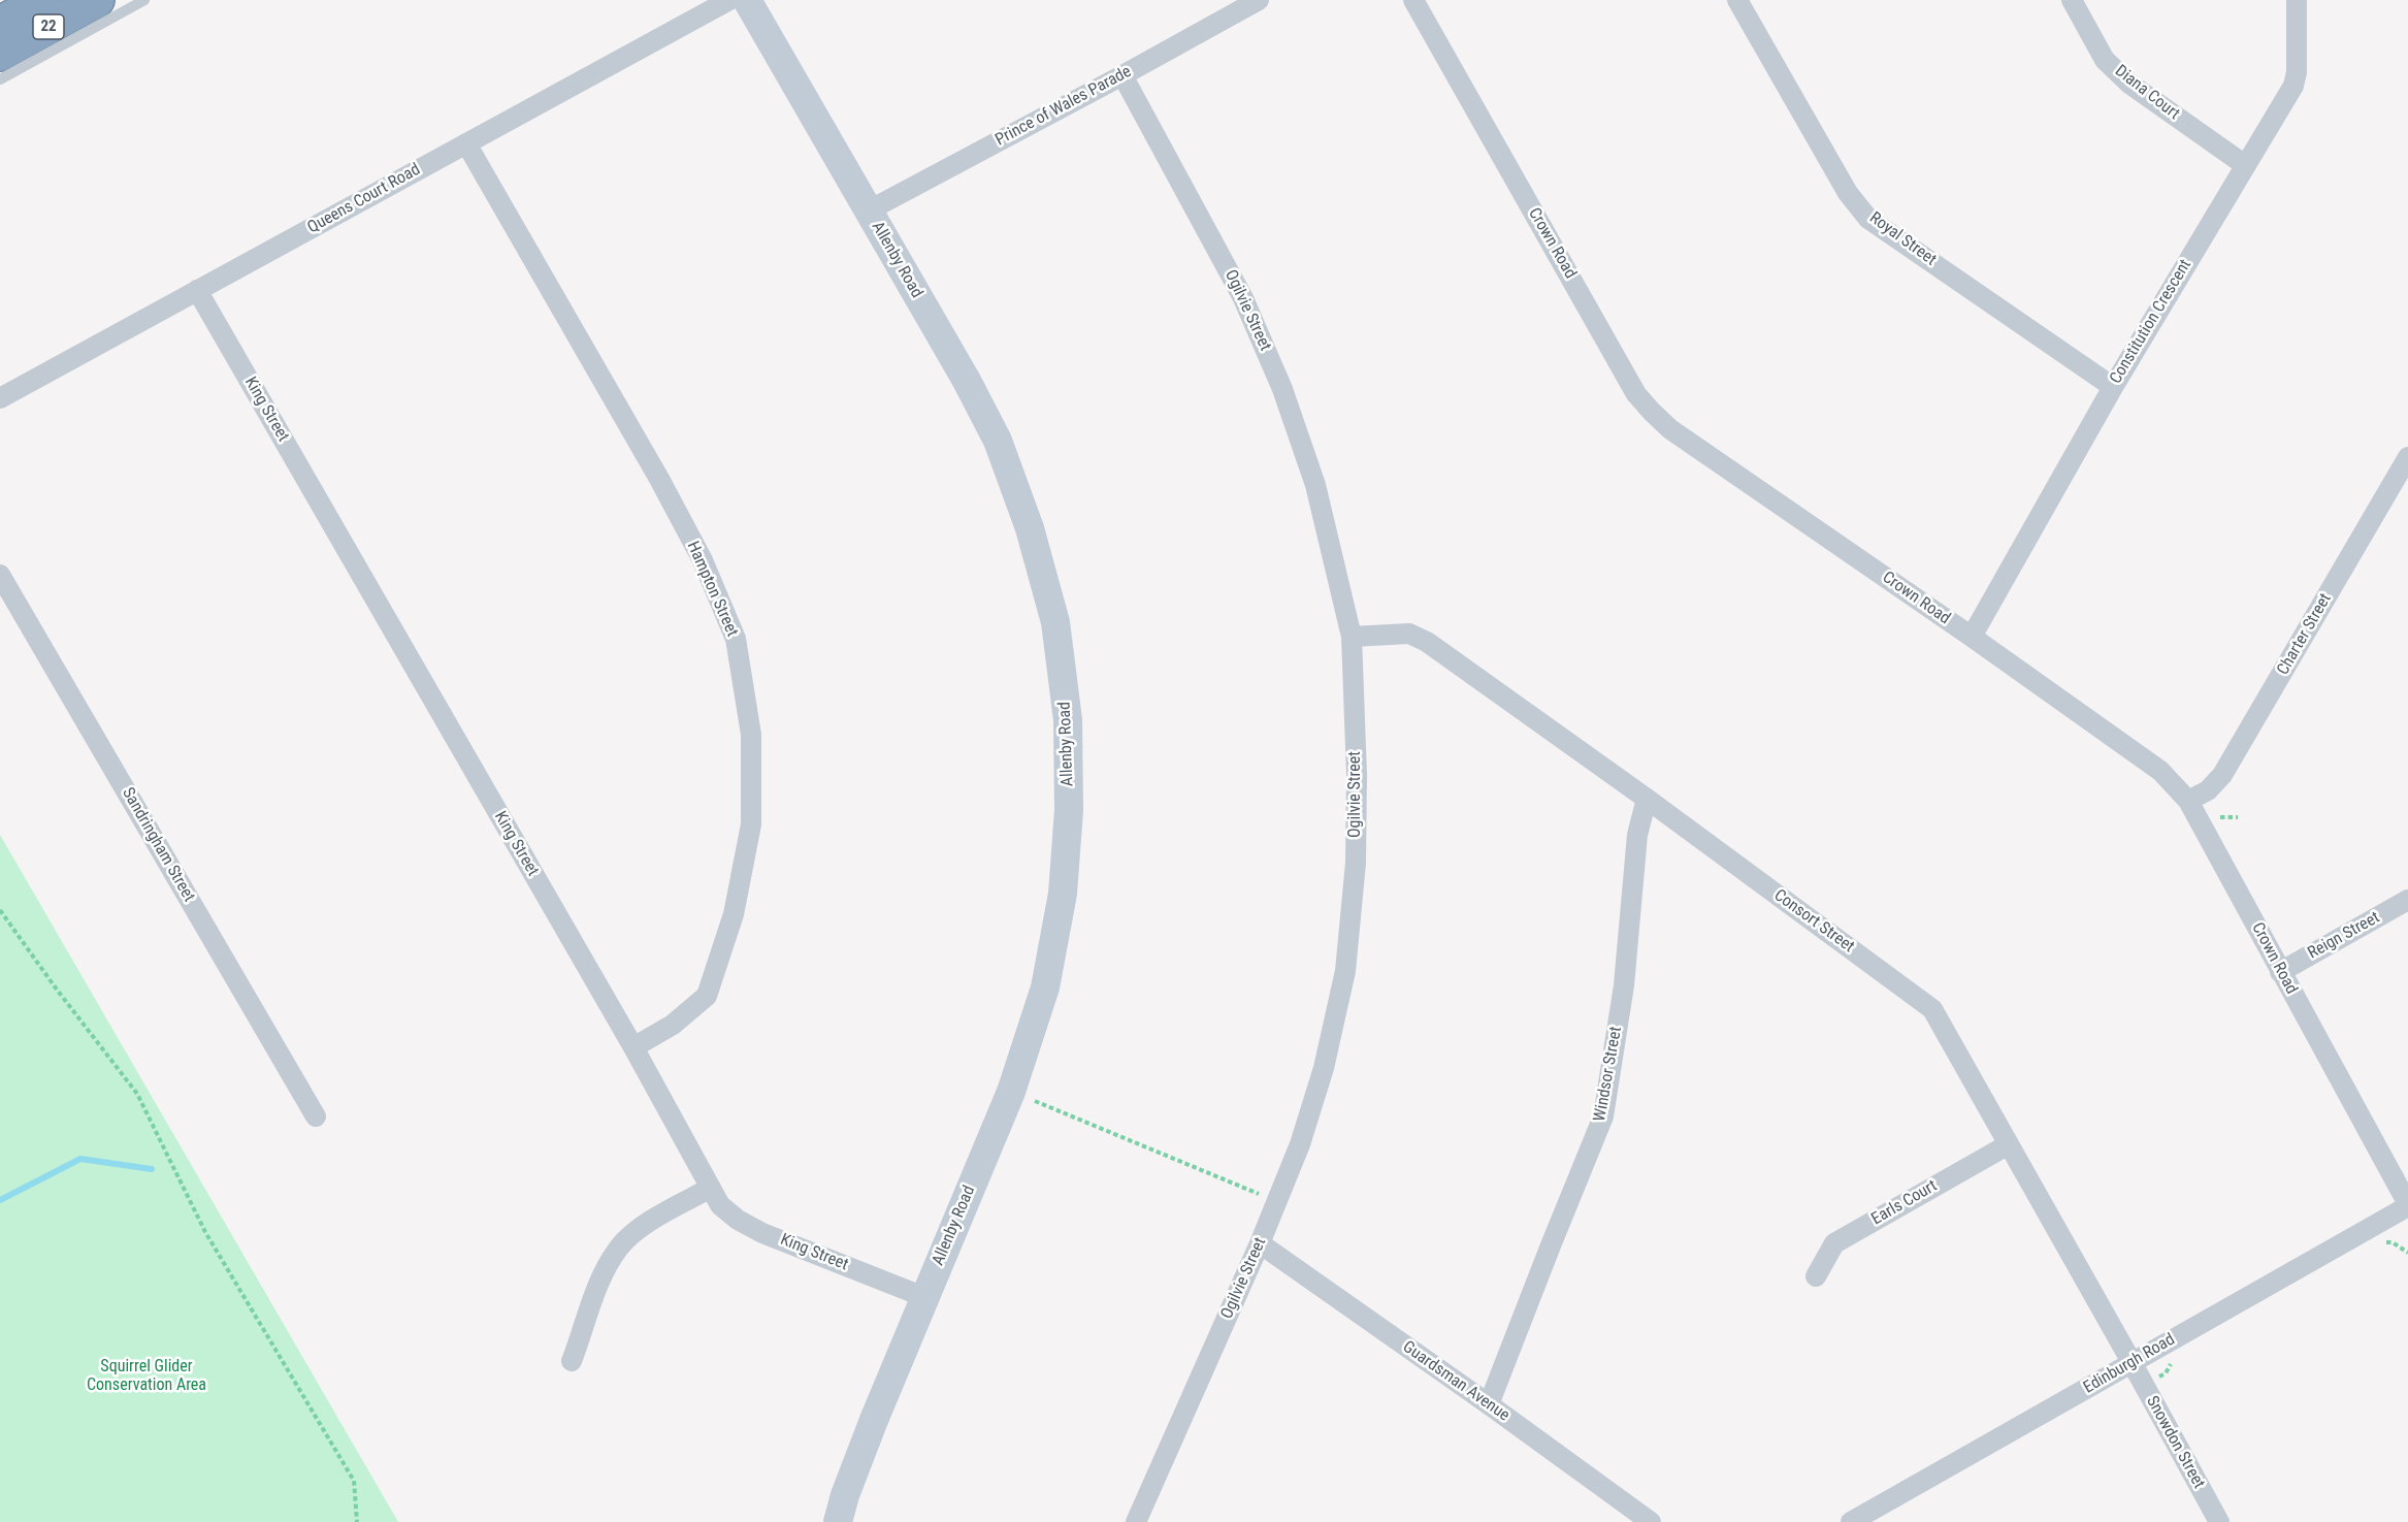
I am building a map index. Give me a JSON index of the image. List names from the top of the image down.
{
  "streets": {
    "highway": ["22"],
    "main road": ["Allenby Road"],
    "street": [
      "Diana Court",
      "Prince of Wales Parade",
      "Queens Court Road",
      "Royal Street",
      "Crown Road",
      "Ogilvie Street",
      "Constitution Crescent",
      "King Street",
      "Hampton Street",
      "Charter Street",
      "Sandringham Street",
      "Consort Street",
      "Reign Street",
      "Windsor Street",
      "Earls Court",
      "Edinburgh Road",
      "Guardsman Avenue",
      "Snowdon Street"
    ]
  },
  "crossings": [
    ["Diana Court", "Constitution Crescent"],
    ["Prince of Wales Parade", "Allenby Road"],
    ["Prince of Wales Parade", "Ogilvie Street"],
    ["Queens Court Road", "King Street"],
    ["Queens Court Road", "Hampton Street"],
    ["Royal Street", "Constitution Crescent"],
    ["Crown Road", "Constitution Crescent"],
    ["Crown Road", "Charter Street"],
    ["Crown Road", "Reign Street"],
    ["Crown Road", "Edinburgh Road"],
    ["Allenby Road", "King Street"],
    ["Ogilvie Street", "Consort Street"],
    ["Ogilvie Street", "Guardsman Avenue"],
    ["King Street", "Hampton Street"],
    ["Consort Street", "Windsor Street"],
    ["Consort Street", "Earls Court"],
    ["Consort Street", "Edinburgh Road"],
    ["Consort Street", "Snowdon Street"],
    ["Windsor Street", "Guardsman Avenue"],
    ["Edinburgh Road", "Snowdon Street"]
  ],
  "parks": ["Squirrel Glider Conservation Area"]
}
